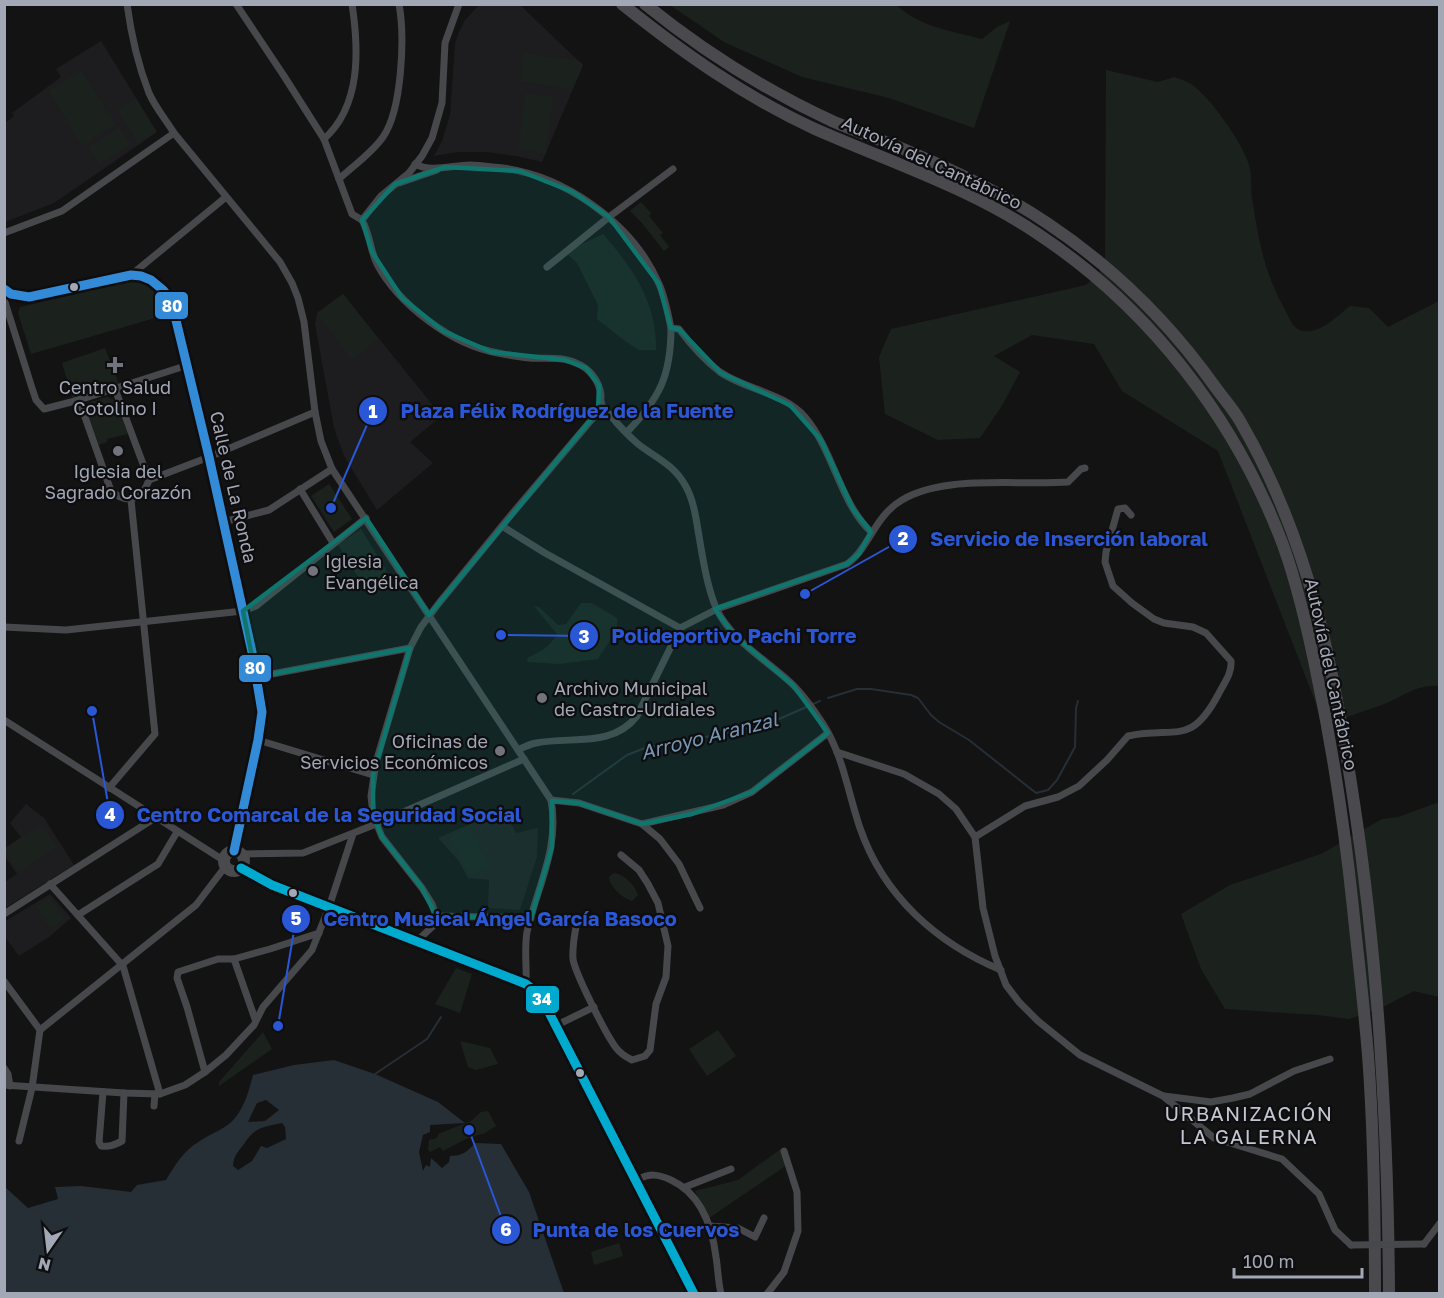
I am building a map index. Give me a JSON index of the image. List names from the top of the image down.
{
  "streets": {
    "highway": ["Autovía del Cantábrico", "Calle de La Ronda"]
  },
  "districts": ["URBANIZACIÓN LA GALERNA"],
  "water": ["Arroyo Aranzal"],
  "places": {
    "health": ["Centro Salud Cotolino I"],
    "other": [
      "Iglesia del Sagrado Corazón",
      "Plaza Félix Rodríguez de la Fuente",
      "Iglesia Evangélica",
      "Servicio de Inserción laboral",
      "Polideportivo Pachi Torre",
      "Archivo Municipal de Castro-Urdiales",
      "Centro Comarcal de la Seguridad Social",
      "Oficinas de Servicios Económicos",
      "Centro Musical Ángel García Basoco",
      "Punta de los Cuervos"
    ]
  },
  "lines": ["transit line 80", "transit line 34"],
  "scale_bar": "100 m",
  "north": "bottom"
}
